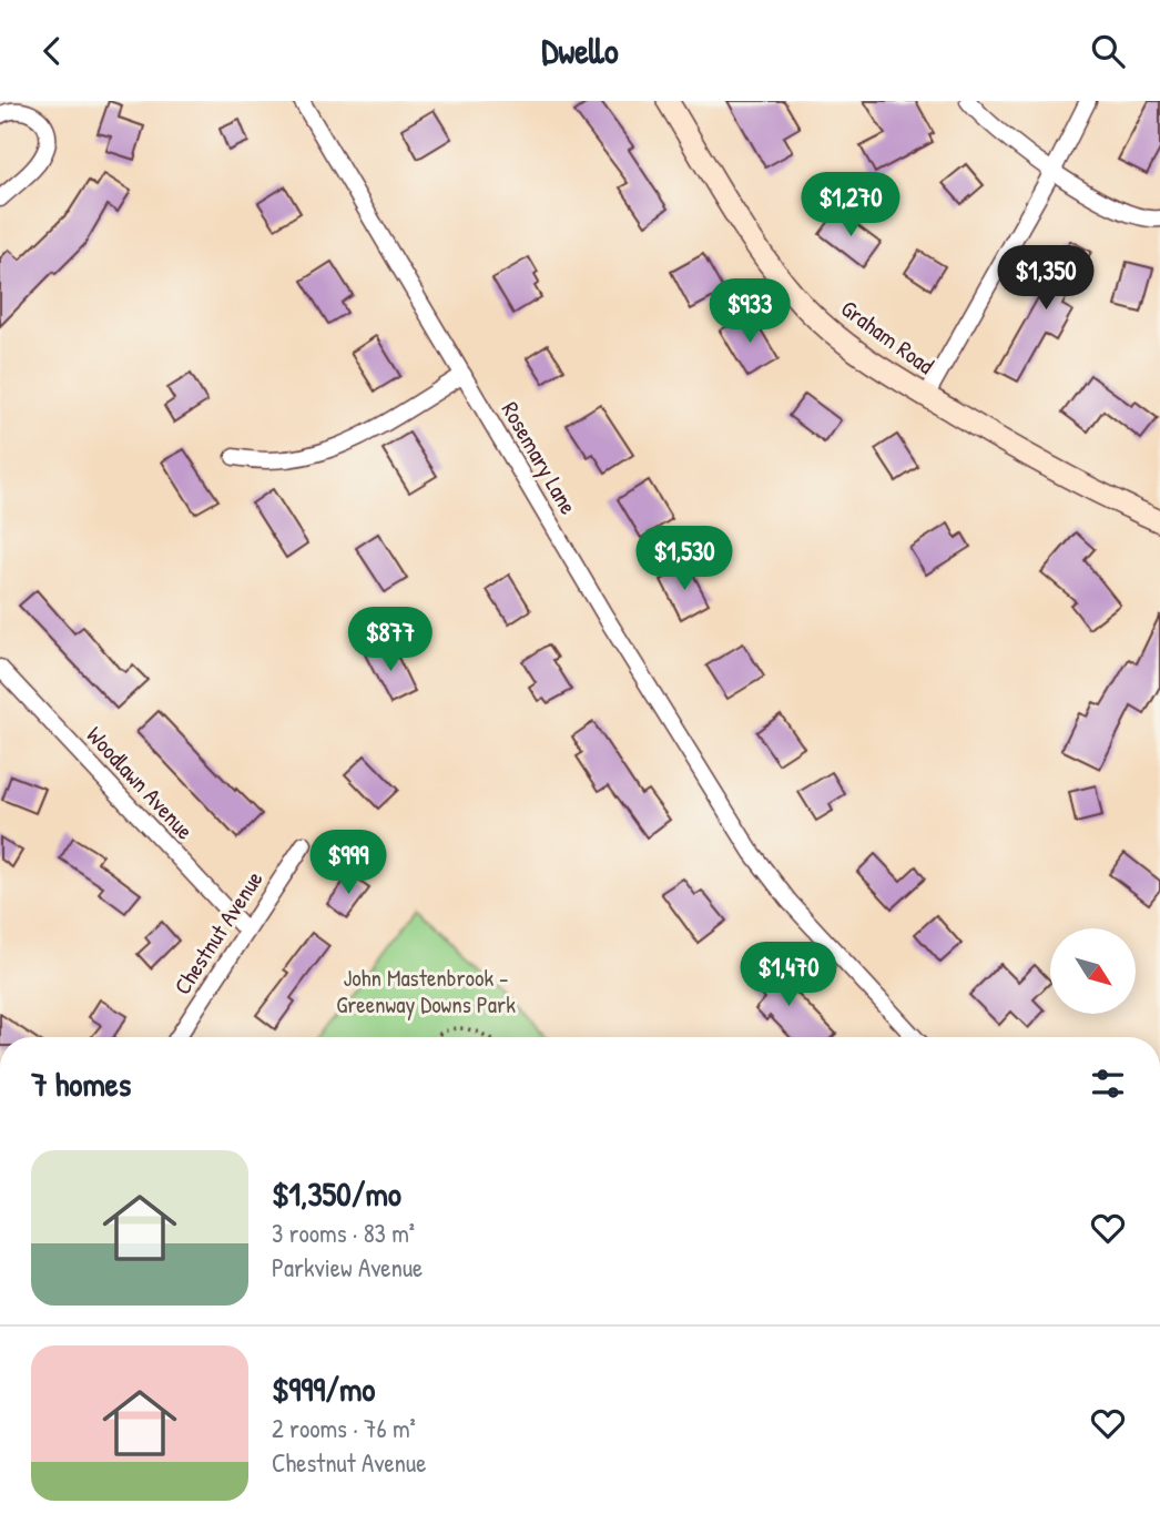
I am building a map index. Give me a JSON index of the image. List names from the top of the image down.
{
  "streets": {
    "street": [
      "Graham Road",
      "Rosemary Lane",
      "Woodlawn Avenue",
      "Chestnut Avenue"
    ]
  },
  "crossings": [
    ["Woodlawn Avenue", "Chestnut Avenue"]
  ],
  "parks": ["John Mastenbrook - Greenway Downs Park"],
  "north": "bottom right",
  "page": {
    "header": "Dwello",
    "price": [
      "$1,270",
      "$1,350",
      "$933",
      "$1,530",
      "$877",
      "$999",
      "$1,470"
    ],
    "heading": "7 homes",
    "list": [
      {
        "name": "$1,350/mo",
        "note": "3 rooms · 83 m² · Parkview Avenue"
      },
      {
        "name": "$999/mo",
        "note": "2 rooms · 76 m² · Chestnut Avenue"
      }
    ]
  }
}
